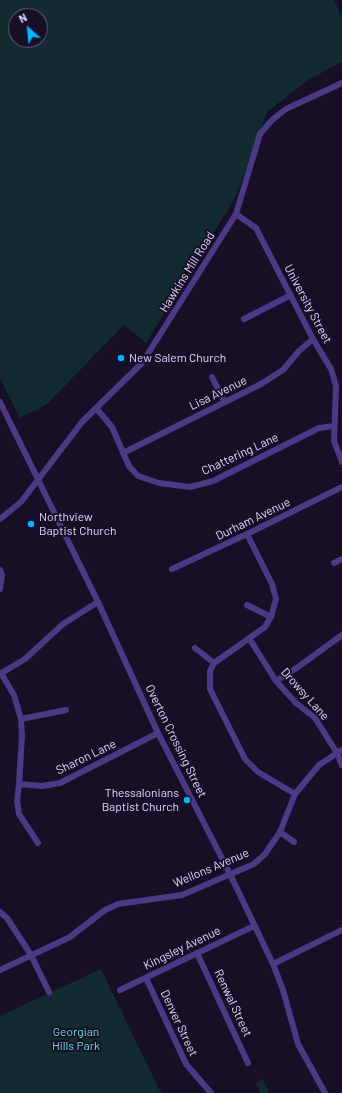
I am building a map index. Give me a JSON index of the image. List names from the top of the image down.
{
  "streets": {
    "street": [
      "Hawkins Mill Road",
      "University Street",
      "Lisa Avenue",
      "Chattering Lane",
      "Durham Avenue",
      "Drowsy Lane",
      "Overton Crossing Street",
      "Sharon Lane",
      "Wellons Avenue",
      "Kingsley Avenue",
      "Renwal Street",
      "Denver Street"
    ]
  },
  "crossings": [
    ["Hawkins Mill Road", "University Street"],
    ["Hawkins Mill Road", "Chattering Lane"],
    ["Hawkins Mill Road", "Overton Crossing Street"],
    ["University Street", "Lisa Avenue"],
    ["University Street", "Chattering Lane"],
    ["Lisa Avenue", "Chattering Lane"],
    ["Drowsy Lane", "Wellons Avenue"],
    ["Overton Crossing Street", "Sharon Lane"],
    ["Overton Crossing Street", "Wellons Avenue"],
    ["Overton Crossing Street", "Kingsley Avenue"],
    ["Kingsley Avenue", "Renwal Street"],
    ["Kingsley Avenue", "Denver Street"]
  ],
  "parks": ["Georgian Hills Park"],
  "places": ["New Salem Church", "Northview Baptist Church", "Thessalonians Baptist Church"],
  "north": "top left"
}
